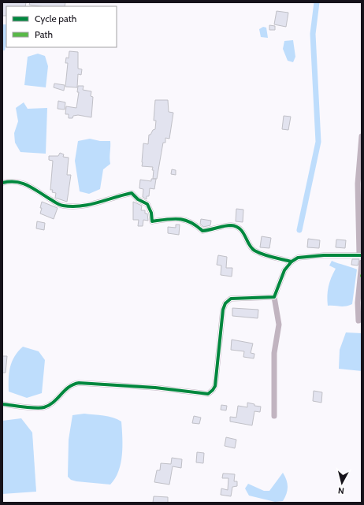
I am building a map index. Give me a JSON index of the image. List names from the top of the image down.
{
  "legend": ["Cycle path", "Path"],
  "north": "bottom"
}
